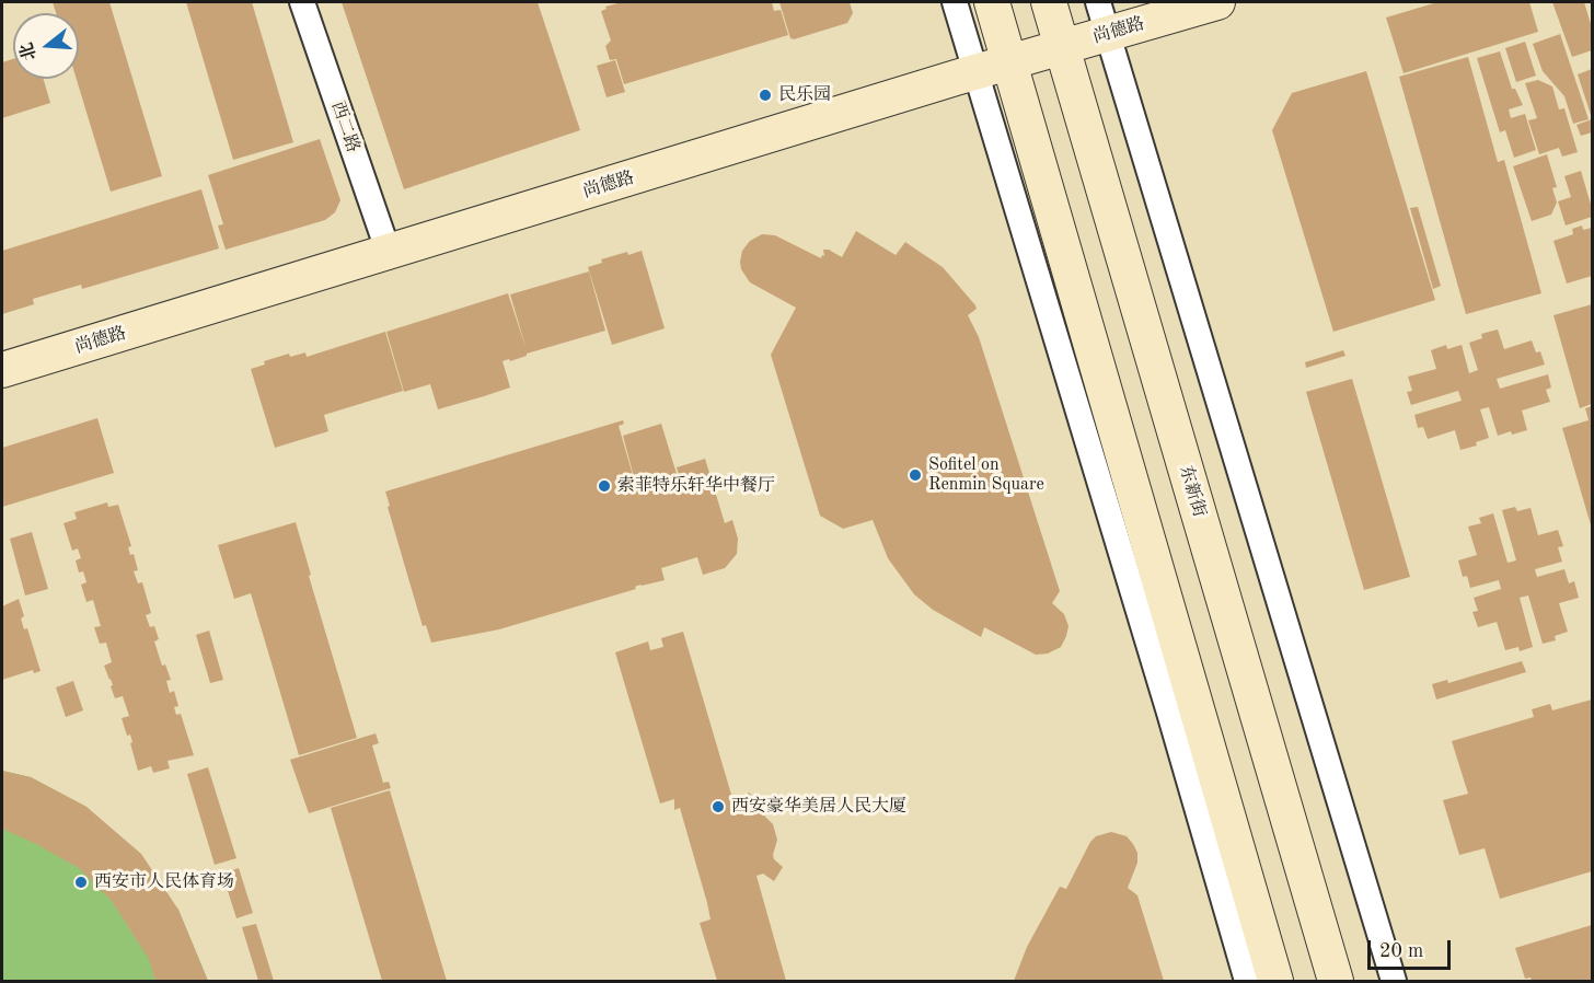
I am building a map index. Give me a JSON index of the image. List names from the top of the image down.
{
  "streets": {
    "main road": ["尚德路", "东新街"],
    "street": ["西二路"]
  },
  "crossings": [
    ["尚德路", "西二路"],
    ["尚德路", "东新街"]
  ],
  "places": [
    "民乐园",
    "Sofitel on Renmin Square",
    "索菲特乐轩华中餐厅",
    "西安豪华美居人民大厦",
    "西安市人民体育场"
  ],
  "scale_bar": "20 m",
  "north": "left"
}
